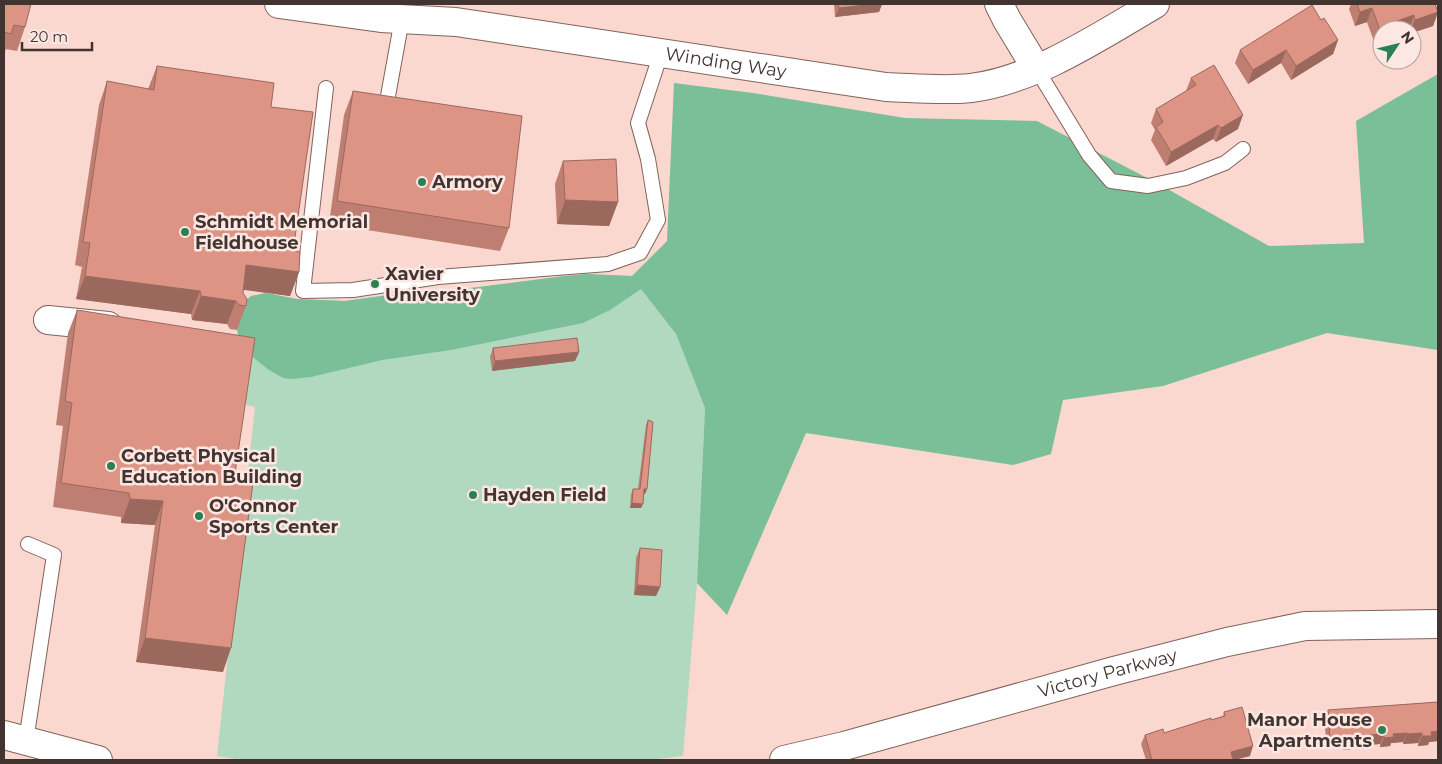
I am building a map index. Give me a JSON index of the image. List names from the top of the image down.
{
  "streets": {
    "street": ["Winding Way", "Victory Parkway"]
  },
  "places": [
    "Armory",
    "Schmidt Memorial Fieldhouse",
    "Xavier University",
    "Corbett Physical Education Building",
    "Hayden Field",
    "O'Connor Sports Center",
    "Manor House Apartments"
  ],
  "scale_bar": "20 m",
  "north": "top right"
}
